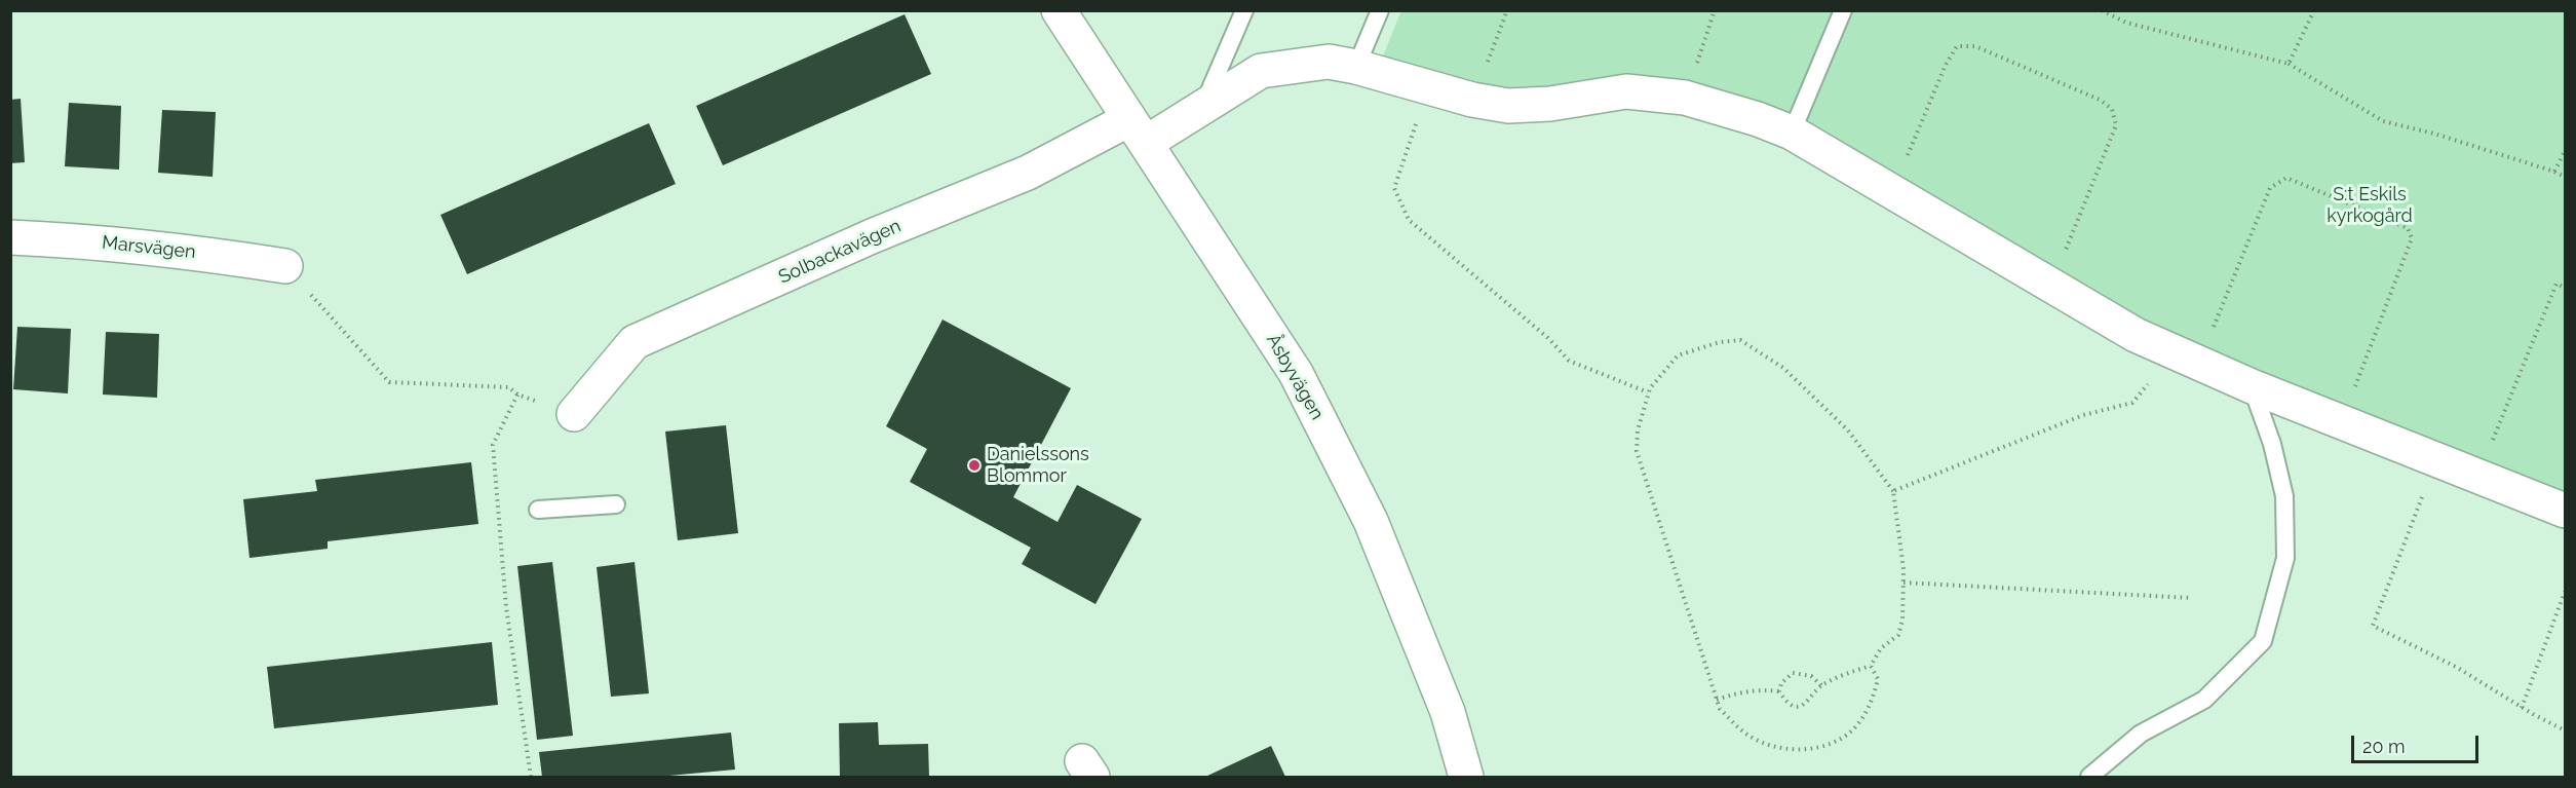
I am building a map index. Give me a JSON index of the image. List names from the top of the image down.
{
  "streets": {
    "street": ["Marsvägen", "Solbackavägen", "Åsbyvägen"]
  },
  "crossings": [
    ["Solbackavägen", "Åsbyvägen"]
  ],
  "parks": ["S:t Eskils kyrkogård"],
  "places": ["Danielssons Blommor"],
  "scale_bar": "20 m"
}
